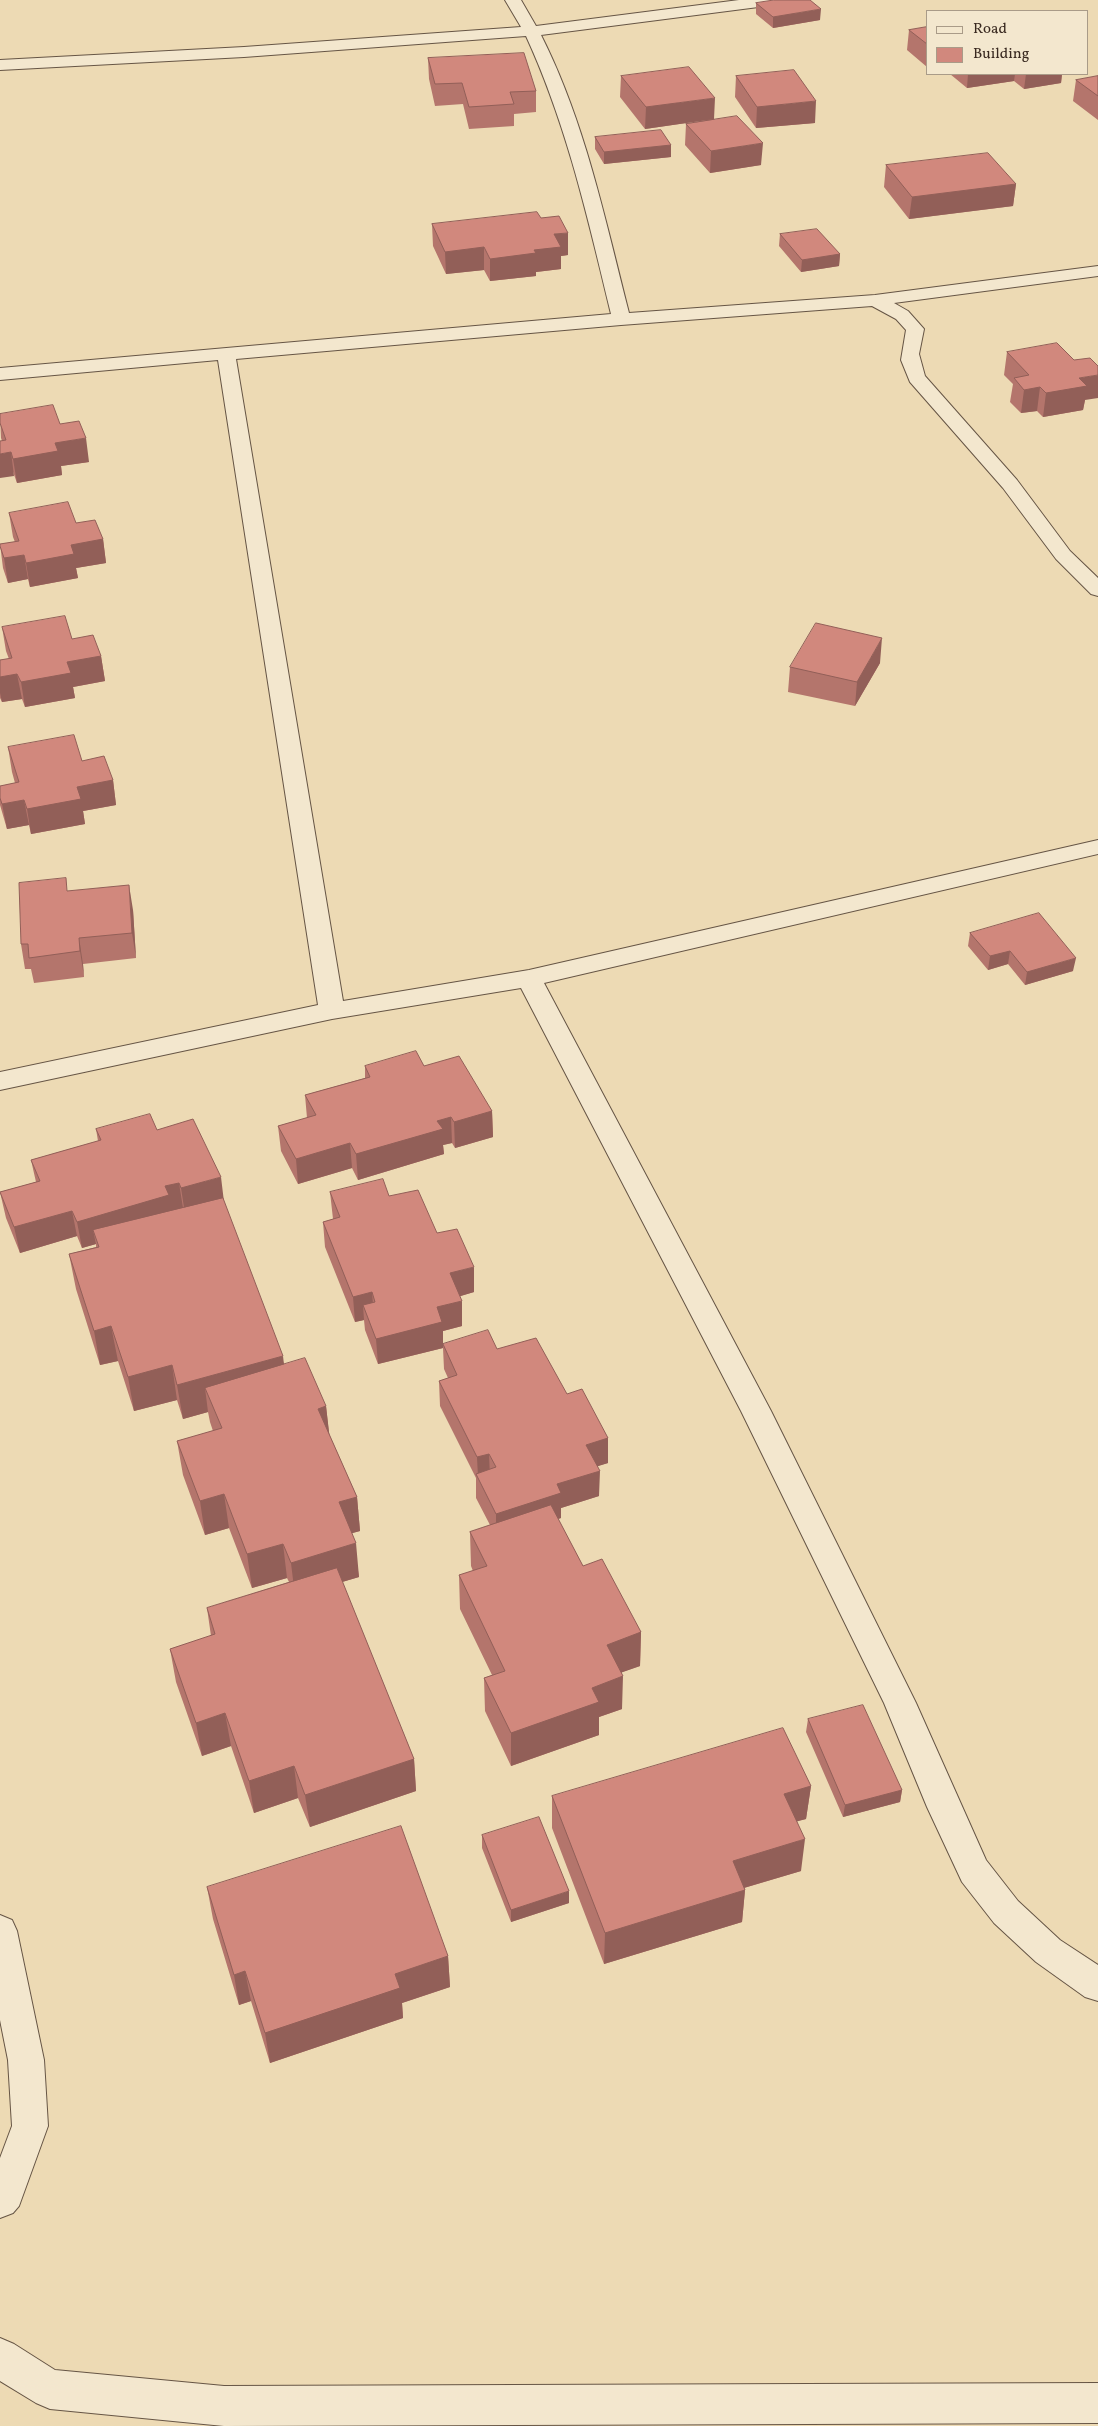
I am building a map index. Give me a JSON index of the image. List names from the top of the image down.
{
  "legend": ["Road", "Building"]
}
